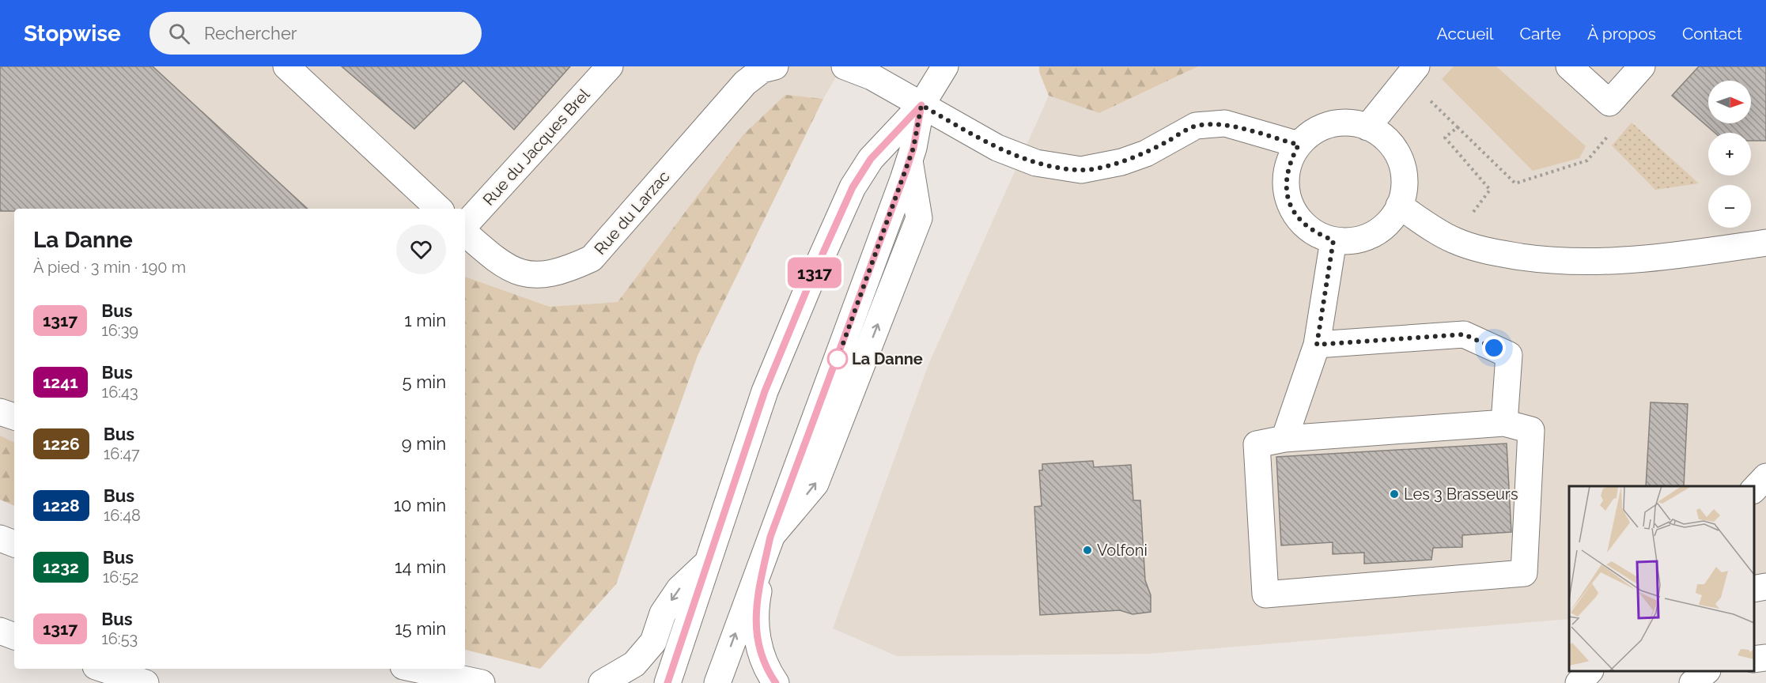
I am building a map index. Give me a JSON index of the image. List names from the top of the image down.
{
  "streets": {
    "main road": ["Rue du Jacques Brel", "Rue du Larzac"]
  },
  "places": ["La Danne", "Les 3 Brasseurs", "Volfoni"],
  "lines": ["bus line 1317"],
  "north": "right",
  "page": {
    "header": "Stopwise",
    "search": "Rechercher",
    "nav": [
      "Accueil",
      "Carte",
      "À propos",
      "Contact"
    ],
    "on_map": "1317",
    "map_buttons": ["+", "−"],
    "heading": ["La Danne", "À pied · 3 min · 190 m"],
    "list": [
      {
        "mark": "1317",
        "name": "Bus",
        "note": "16:39",
        "value": "1 min"
      },
      {
        "mark": "1241",
        "name": "Bus",
        "note": "16:43",
        "value": "5 min"
      },
      {
        "mark": "1226",
        "name": "Bus",
        "note": "16:47",
        "value": "9 min"
      },
      {
        "mark": "1228",
        "name": "Bus",
        "note": "16:48",
        "value": "10 min"
      },
      {
        "mark": "1232",
        "name": "Bus",
        "note": "16:52",
        "value": "14 min"
      },
      {
        "mark": "1317",
        "name": "Bus",
        "note": "16:53",
        "value": "15 min"
      }
    ]
  }
}
